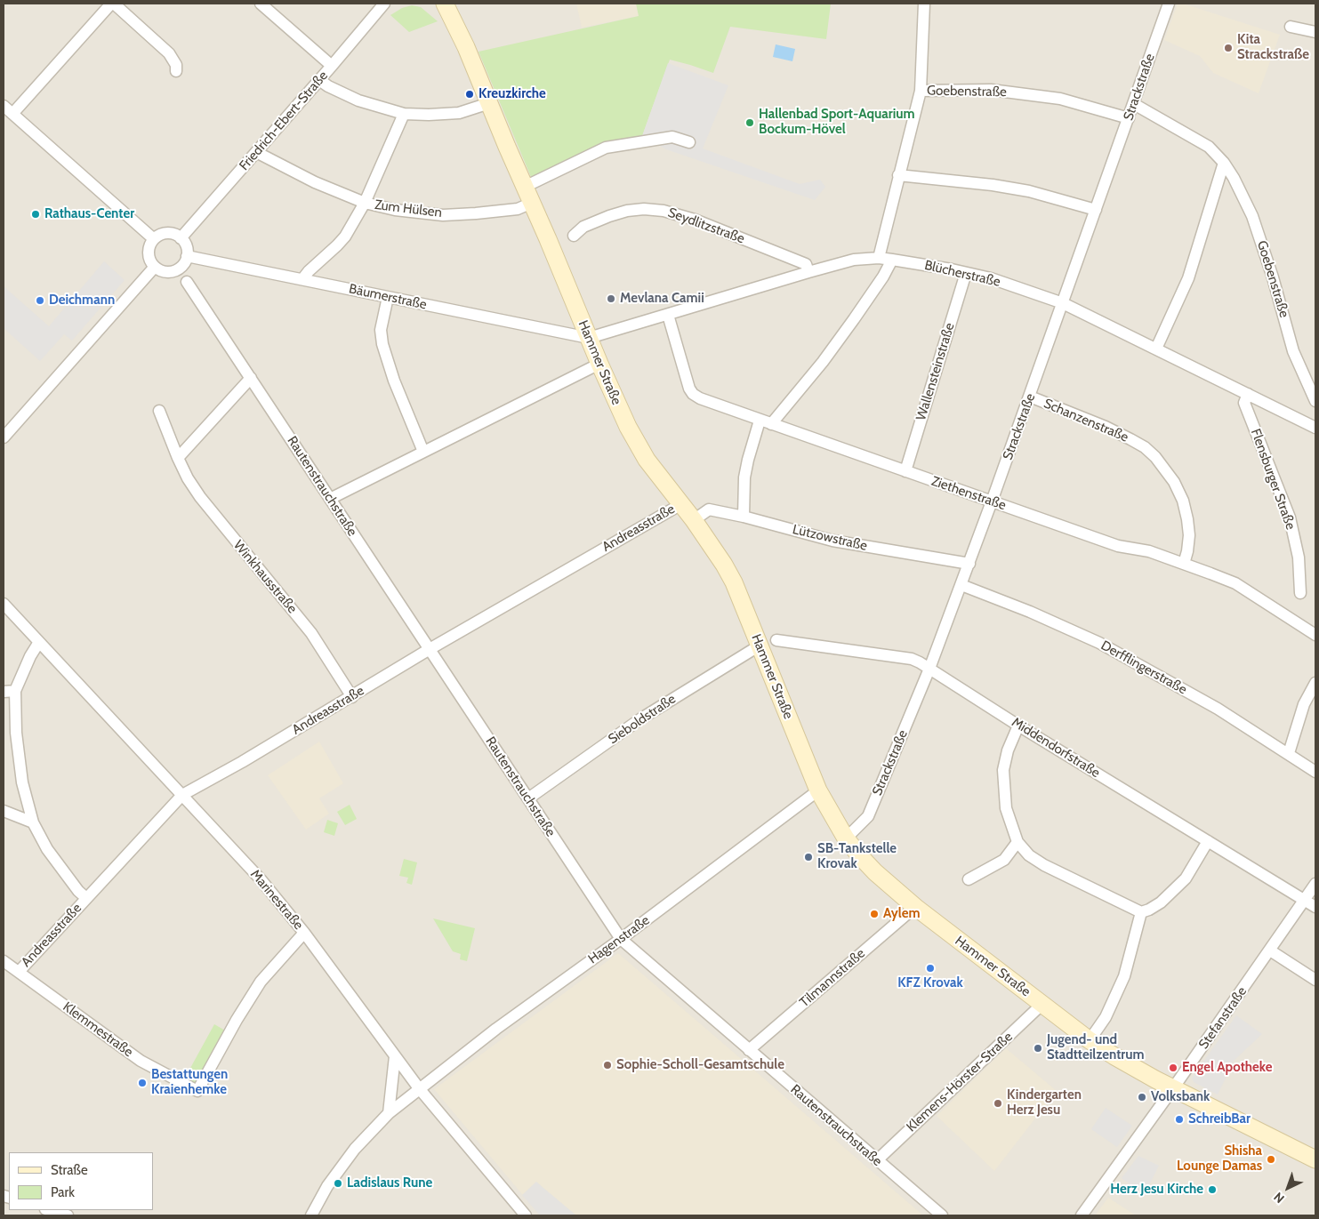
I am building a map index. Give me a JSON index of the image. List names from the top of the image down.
{
  "streets": {
    "main road": ["Hammer Straße"],
    "street": [
      "Strackstraße",
      "Goebenstraße",
      "Friedrich-Ebert-Straße",
      "Zum Hülsen",
      "Seydlitzstraße",
      "Blücherstraße",
      "Bäumerstraße",
      "Wallensteinstraße",
      "Schanzenstraße",
      "Flensburger Straße",
      "Rautenstrauchstraße",
      "Ziethenstraße",
      "Andreasstraße",
      "Lützowstraße",
      "Winkhausstraße",
      "Derfflingerstraße",
      "Sieboldstraße",
      "Middendorfstraße",
      "Marinestraße",
      "Hagenstraße",
      "Tilmannstraße",
      "Stefanstraße",
      "Klemmestraße",
      "Klemens-Hörster-Straße"
    ]
  },
  "crossings": [
    ["Strackstraße", "Goebenstraße"],
    ["Strackstraße", "Blücherstraße"],
    ["Strackstraße", "Hammer Straße"],
    ["Strackstraße", "Schanzenstraße"],
    ["Strackstraße", "Ziethenstraße"],
    ["Strackstraße", "Lützowstraße"],
    ["Strackstraße", "Derfflingerstraße"],
    ["Strackstraße", "Middendorfstraße"],
    ["Goebenstraße", "Blücherstraße"],
    ["Friedrich-Ebert-Straße", "Zum Hülsen"],
    ["Friedrich-Ebert-Straße", "Bäumerstraße"],
    ["Zum Hülsen", "Hammer Straße"],
    ["Seydlitzstraße", "Blücherstraße"],
    ["Blücherstraße", "Bäumerstraße"],
    ["Blücherstraße", "Hammer Straße"],
    ["Blücherstraße", "Wallensteinstraße"],
    ["Blücherstraße", "Flensburger Straße"],
    ["Blücherstraße", "Ziethenstraße"],
    ["Bäumerstraße", "Hammer Straße"],
    ["Hammer Straße", "Andreasstraße"],
    ["Hammer Straße", "Lützowstraße"],
    ["Hammer Straße", "Sieboldstraße"],
    ["Hammer Straße", "Hagenstraße"],
    ["Hammer Straße", "Tilmannstraße"],
    ["Hammer Straße", "Stefanstraße"],
    ["Hammer Straße", "Klemens-Hörster-Straße"],
    ["Wallensteinstraße", "Ziethenstraße"],
    ["Schanzenstraße", "Ziethenstraße"],
    ["Rautenstrauchstraße", "Andreasstraße"],
    ["Rautenstrauchstraße", "Sieboldstraße"],
    ["Rautenstrauchstraße", "Hagenstraße"],
    ["Rautenstrauchstraße", "Tilmannstraße"],
    ["Rautenstrauchstraße", "Klemens-Hörster-Straße"],
    ["Andreasstraße", "Winkhausstraße"],
    ["Andreasstraße", "Marinestraße"],
    ["Andreasstraße", "Klemmestraße"],
    ["Middendorfstraße", "Stefanstraße"],
    ["Marinestraße", "Hagenstraße"],
    ["Marinestraße", "Klemmestraße"]
  ],
  "places": [
    "Kita Strackstraße",
    "Kreuzkirche",
    "Hallenbad Sport-Aquarium Bockum-Hövel",
    "Rathaus-Center",
    "Mevlana Camii",
    "Deichmann",
    "SB-Tankstelle Krovak",
    "Aylem",
    "KFZ Krovak",
    "Jugend- und Stadtteilzentrum",
    "Sophie-Scholl-Gesamtschule",
    "Engel Apotheke",
    "Bestattungen Kraienhemke",
    "Volksbank",
    "Kindergarten Herz Jesu",
    "SchreibBar",
    "Shisha Lounge Damas",
    "Ladislaus Rune",
    "Herz Jesu Kirche"
  ],
  "legend": ["Straße", "Park"],
  "north": "bottom left"
}
